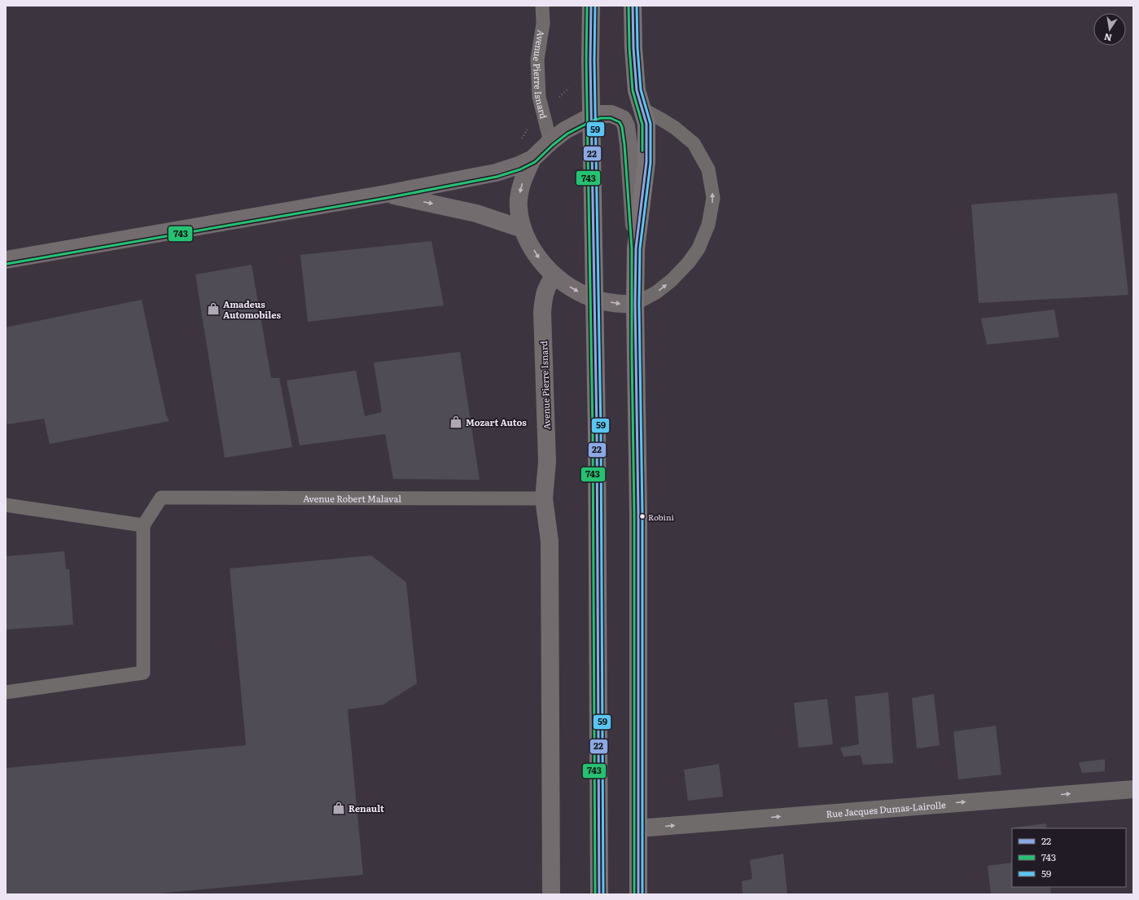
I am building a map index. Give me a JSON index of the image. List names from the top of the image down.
{
  "streets": {
    "main road": ["Avenue Pierre Isnard"],
    "street": ["Rue Jacques Dumas-Lairolle"],
    "lane": ["Avenue Robert Malaval"]
  },
  "crossings": [
    ["Avenue Pierre Isnard", "Avenue Robert Malaval"]
  ],
  "one_way": ["Rue Jacques Dumas-Lairolle"],
  "places": {
    "shop": ["Amadeus Automobiles", "Mozart Autos", "Renault"],
    "other": ["Robini"]
  },
  "lines": ["transit line 22", "transit line 743", "transit line 59"],
  "legend": ["22", "743", "59"],
  "north": "bottom"
}
